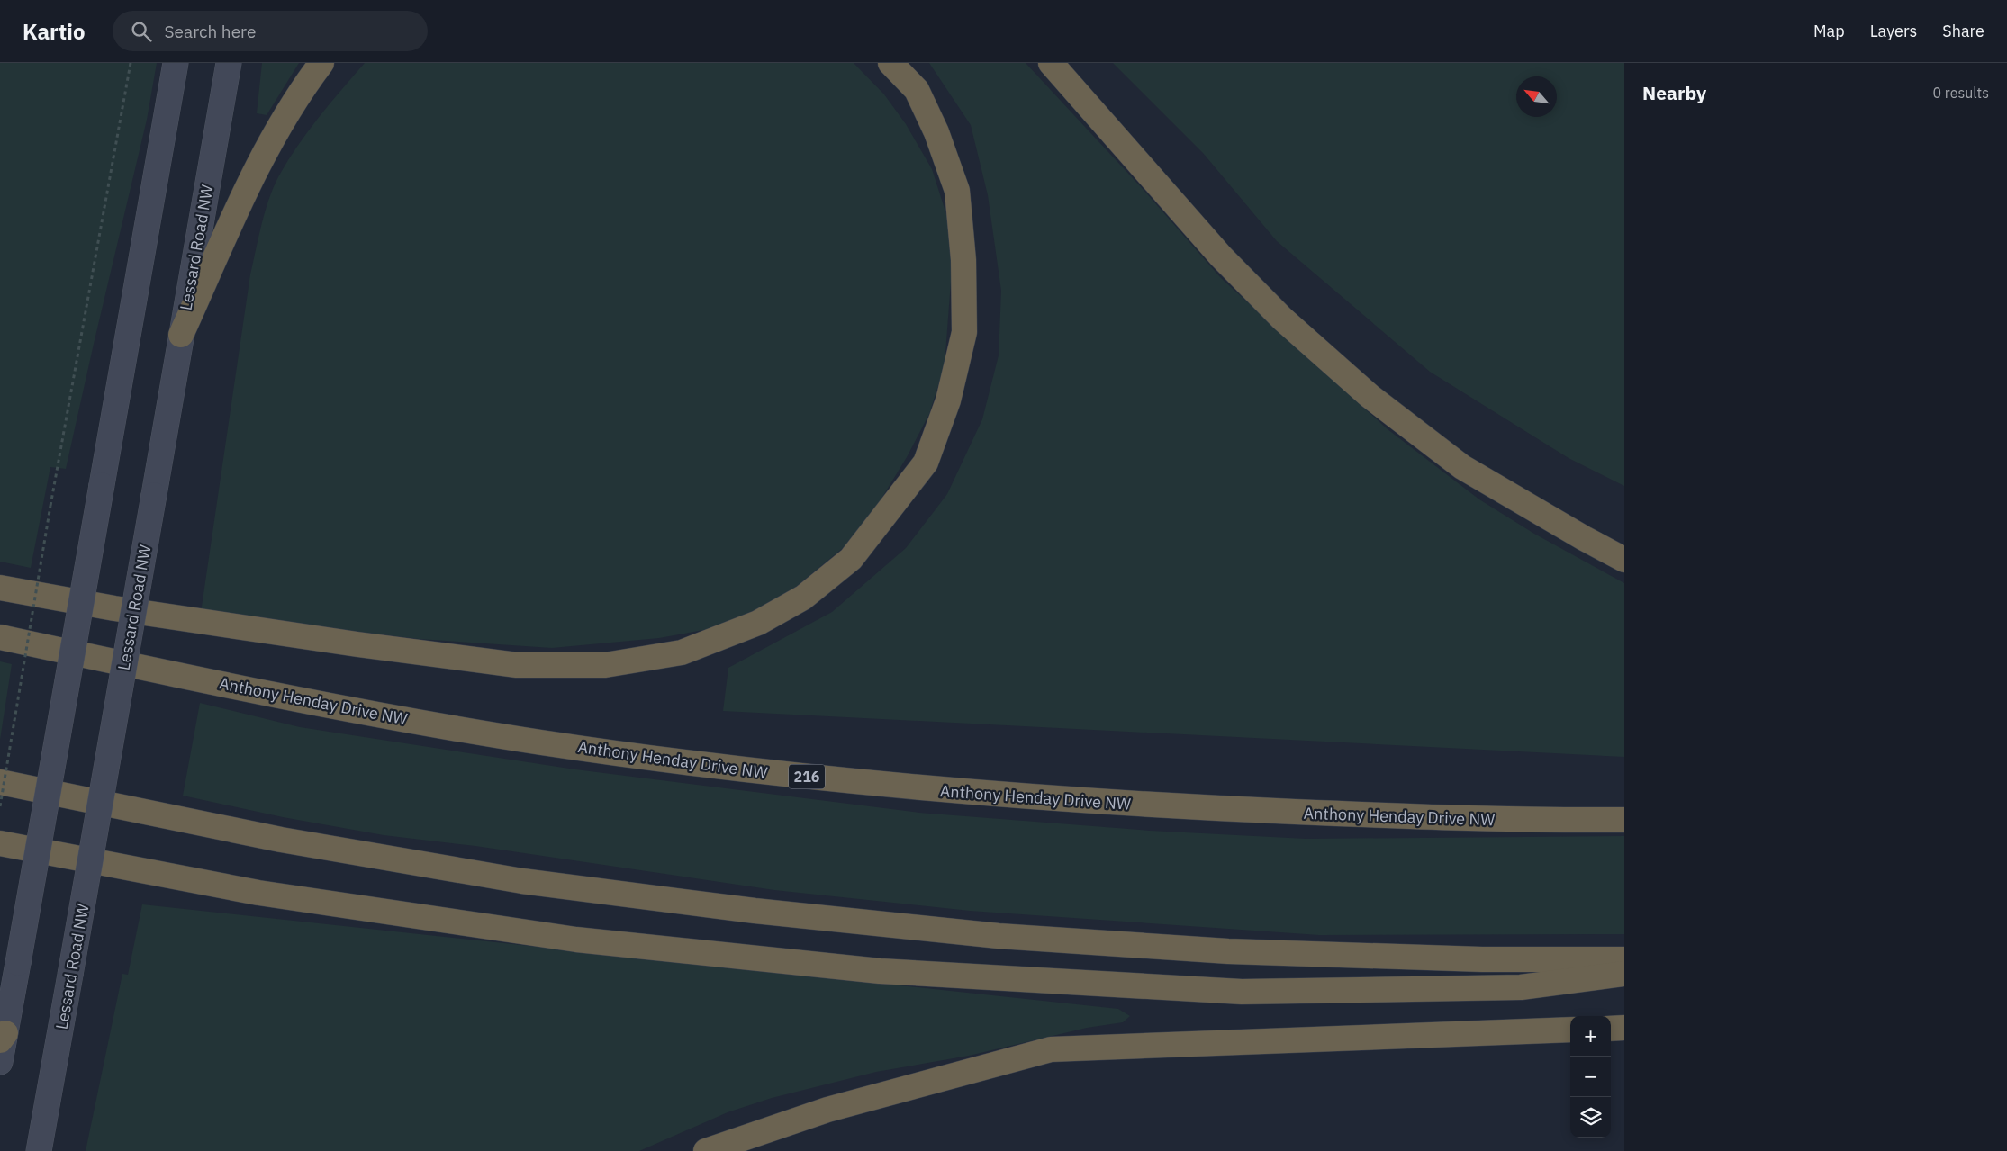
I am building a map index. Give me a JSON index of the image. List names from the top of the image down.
{
  "streets": {
    "highway": ["Anthony Henday Drive NW", "216"],
    "main road": ["Lessard Road NW"]
  },
  "north": "top left",
  "page": {
    "header": "Kartio",
    "search": "Search here",
    "nav": ["Map", "Layers", "Share"],
    "heading": ["Nearby", "0 results"],
    "map_buttons": ["+", "−"]
  }
}
